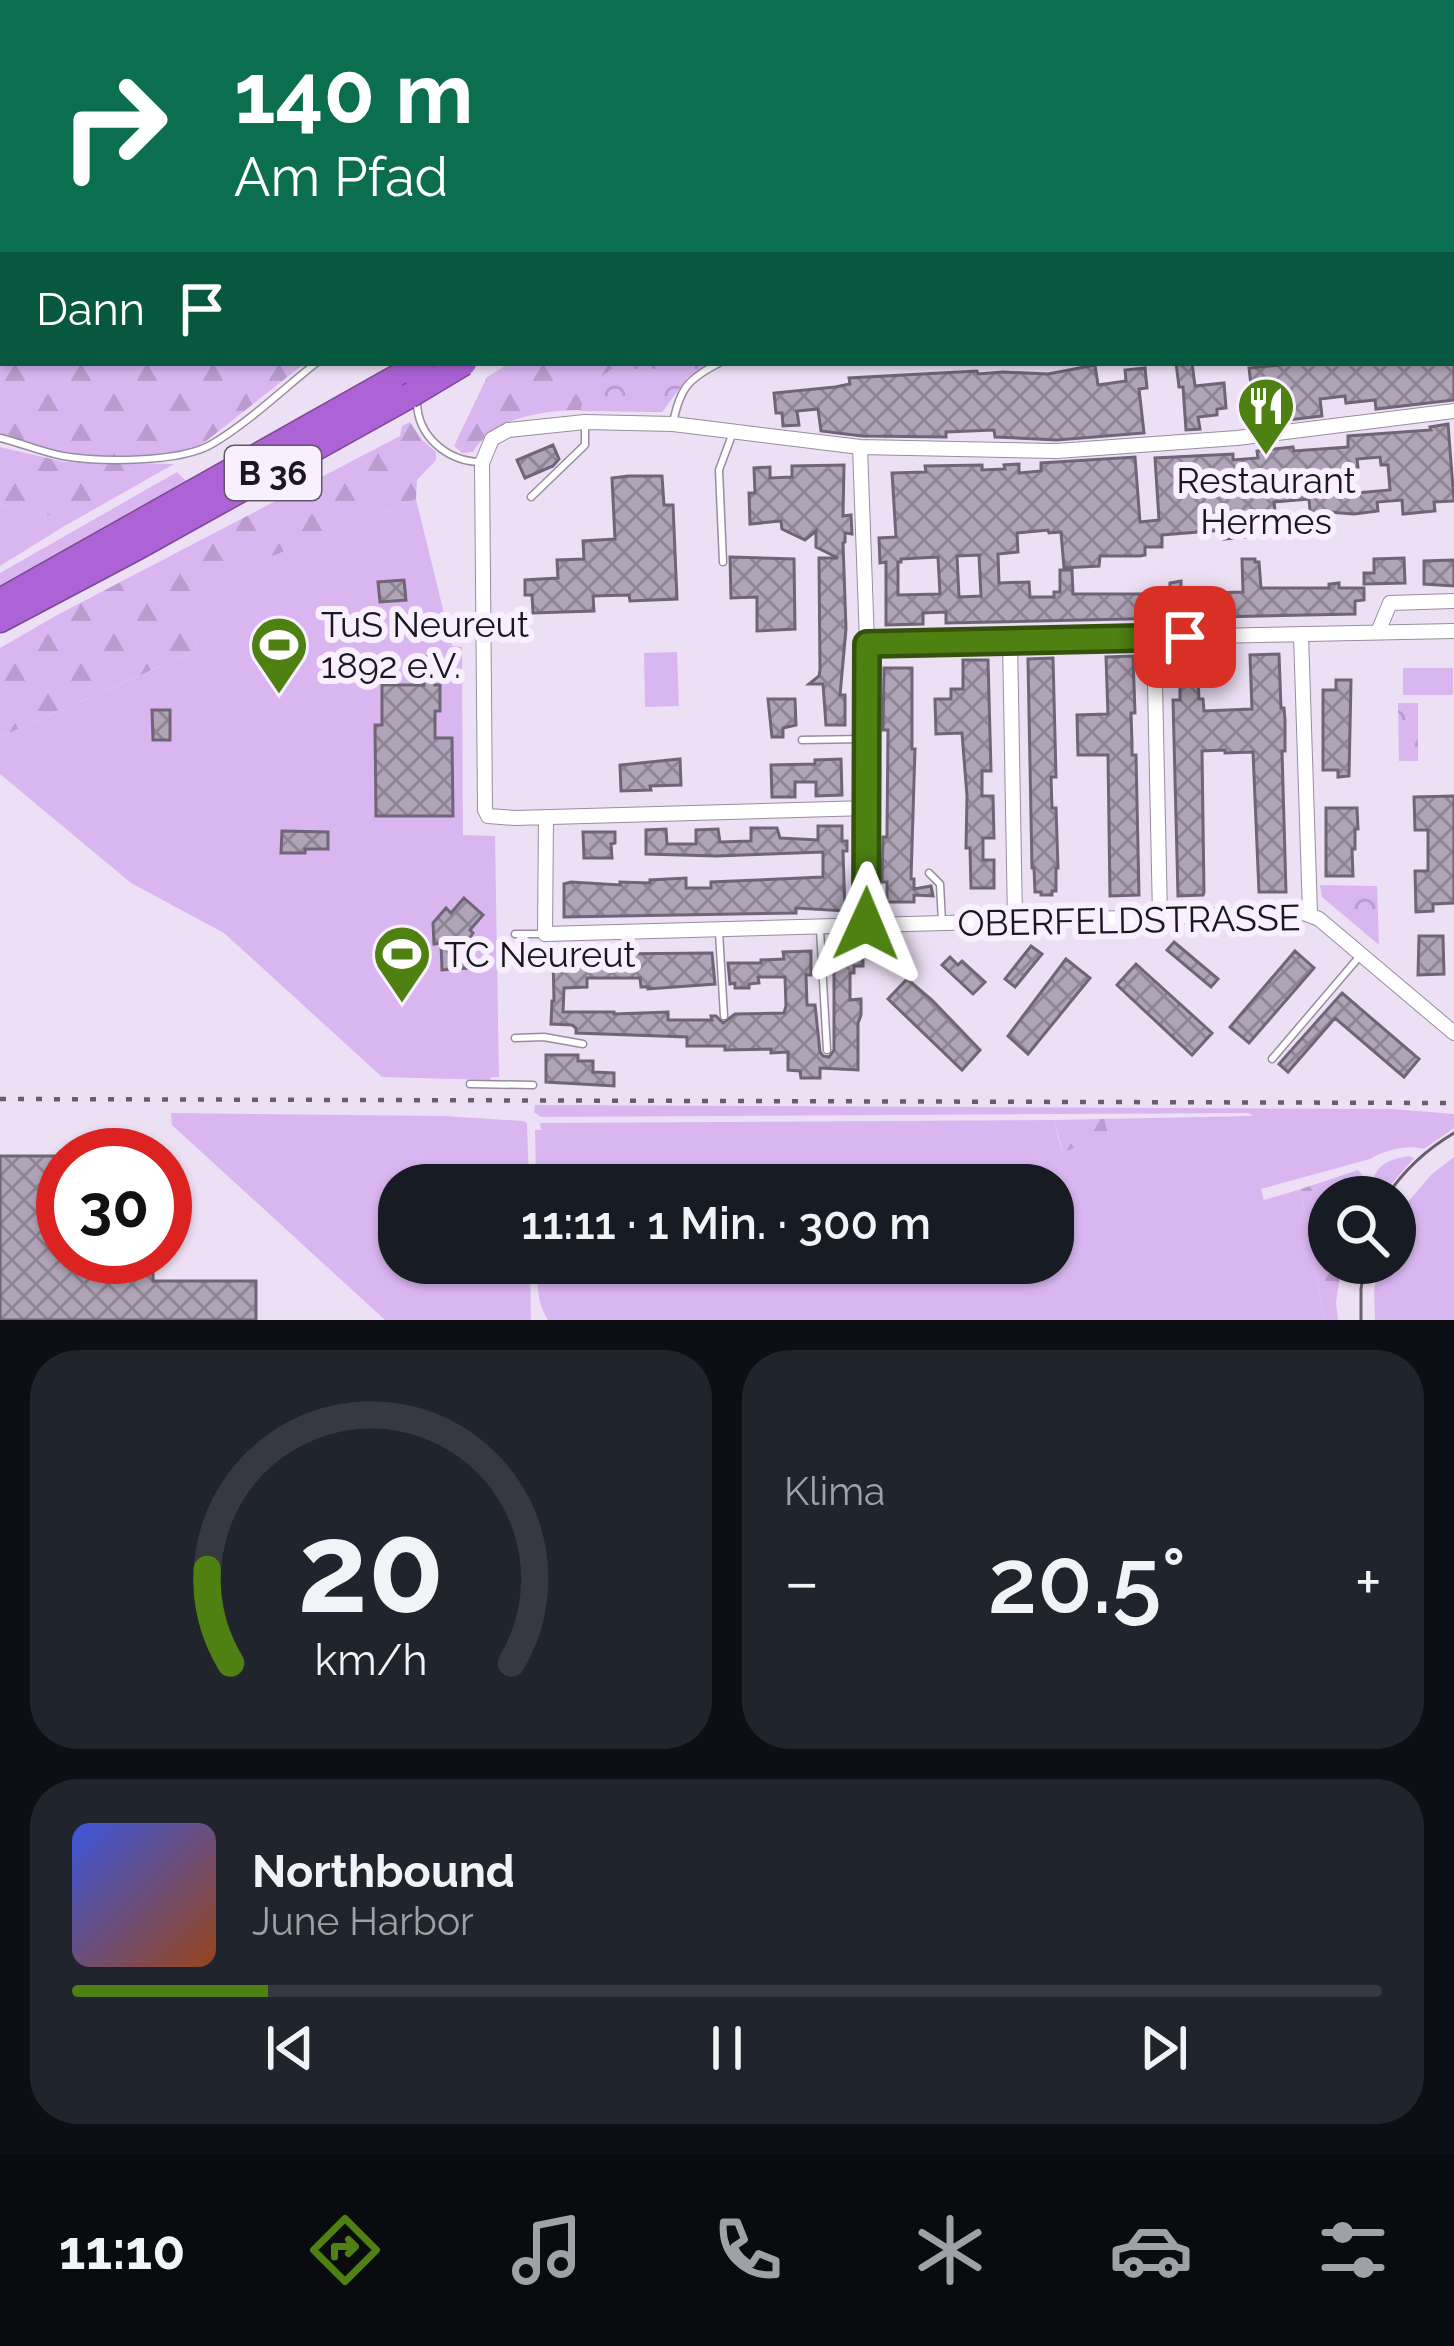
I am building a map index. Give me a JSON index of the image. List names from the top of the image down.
{
  "streets": {
    "highway": ["B 36"],
    "street": ["OBERFELDSTRASSE"]
  },
  "places": {
    "restaurant": ["Restaurant Hermes"],
    "sports": ["TuS Neureut 1892 e.V.", "TC Neureut"]
  },
  "page": {
    "turn": ["140 m", "Am Pfad"],
    "then": "Dann",
    "limit": "30",
    "trip": "11:11 · 1 Min. · 300 m",
    "tile": "Klima",
    "heat": ["−", "20.5°", "+"],
    "song": ["Northbound", "June Harbor"],
    "tabs": "11:10",
    "gauge": ["20", "km/h"]
  }
}
